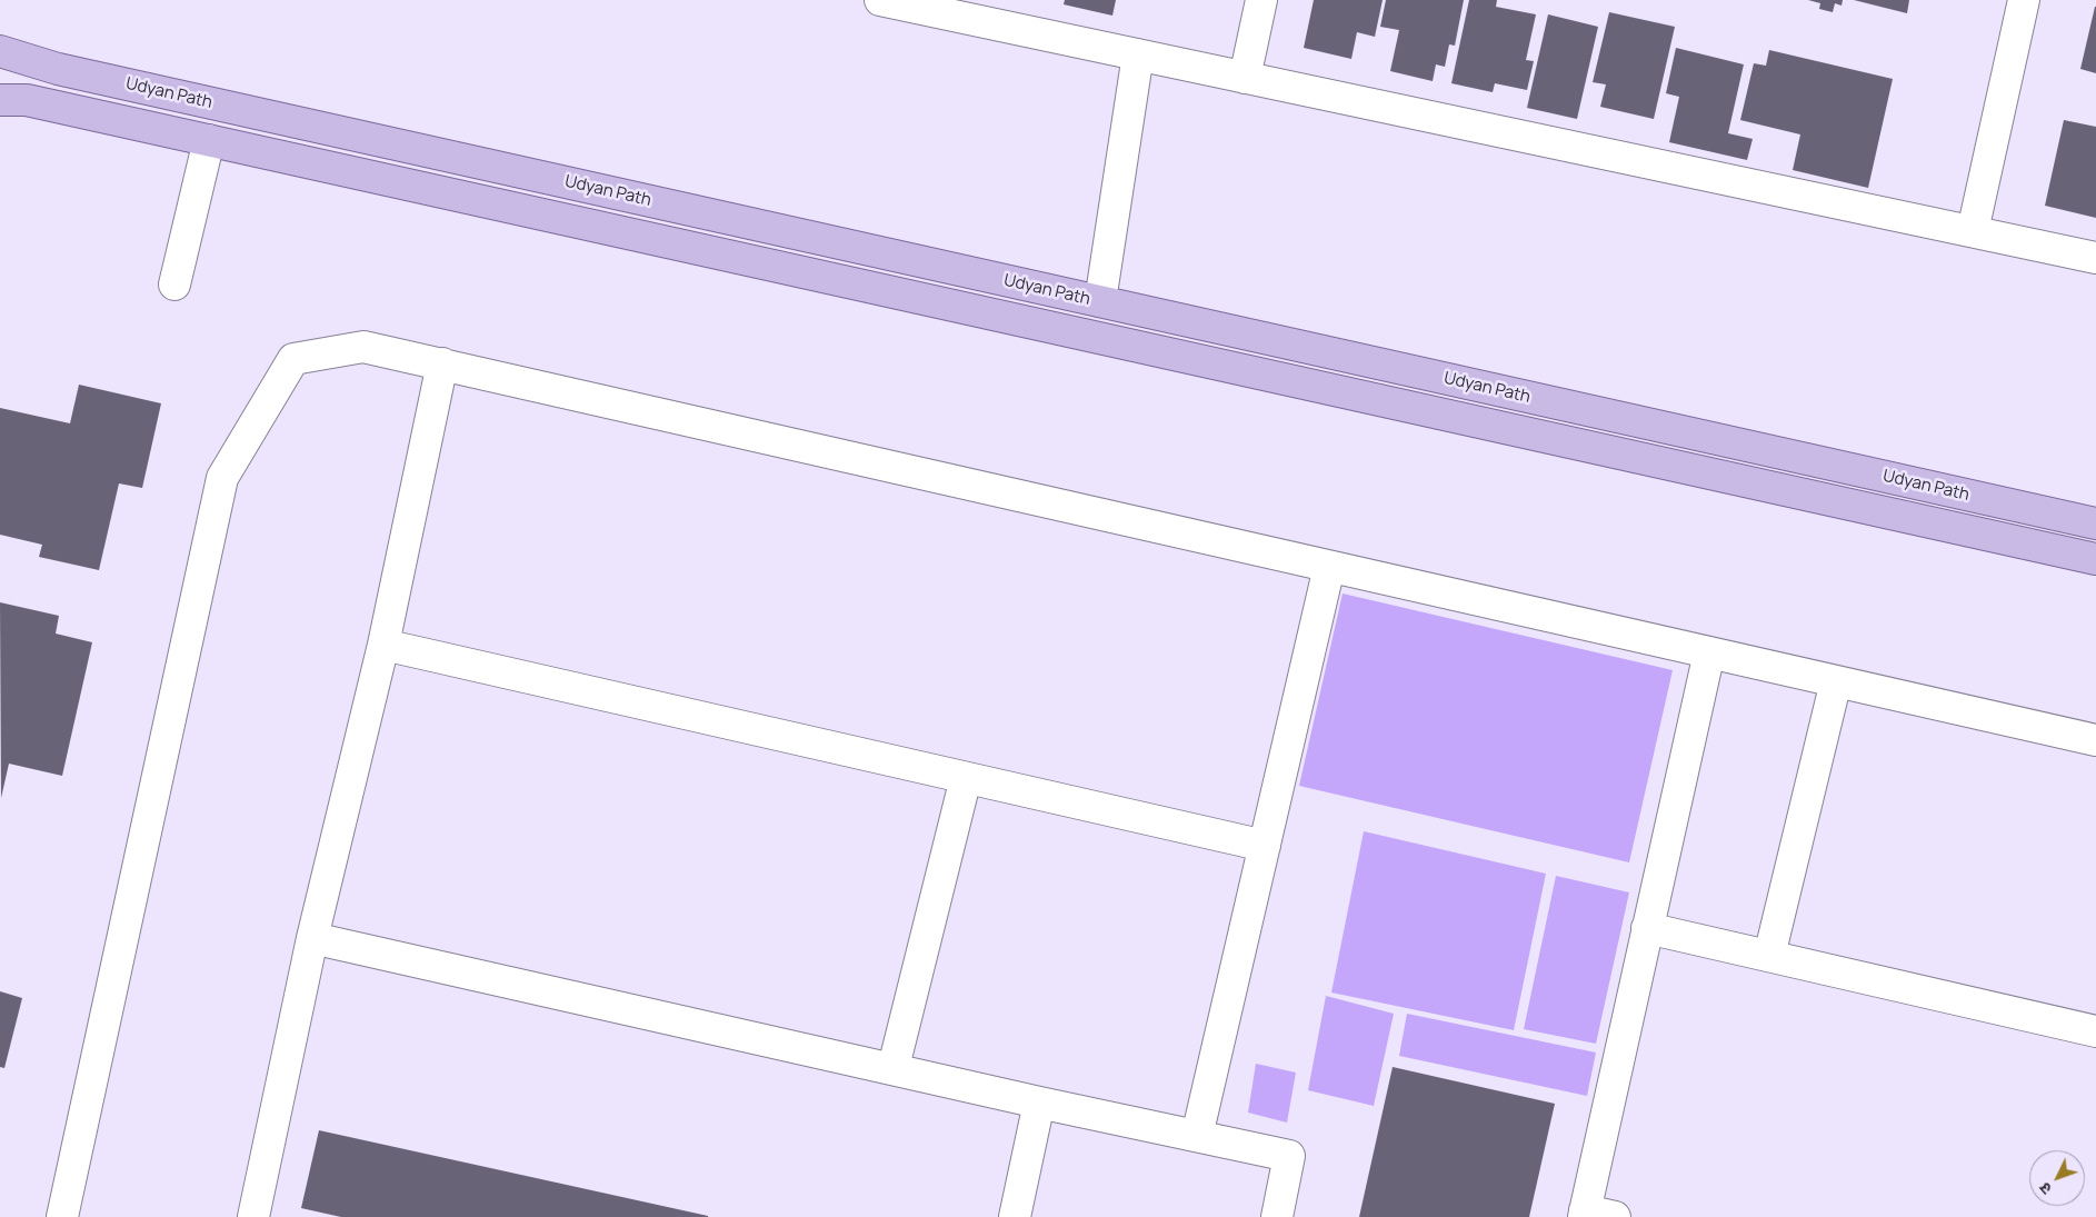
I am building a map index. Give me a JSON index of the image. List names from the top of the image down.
{
  "streets": {
    "main road": ["Udyan Path"]
  },
  "north": "bottom left"
}
